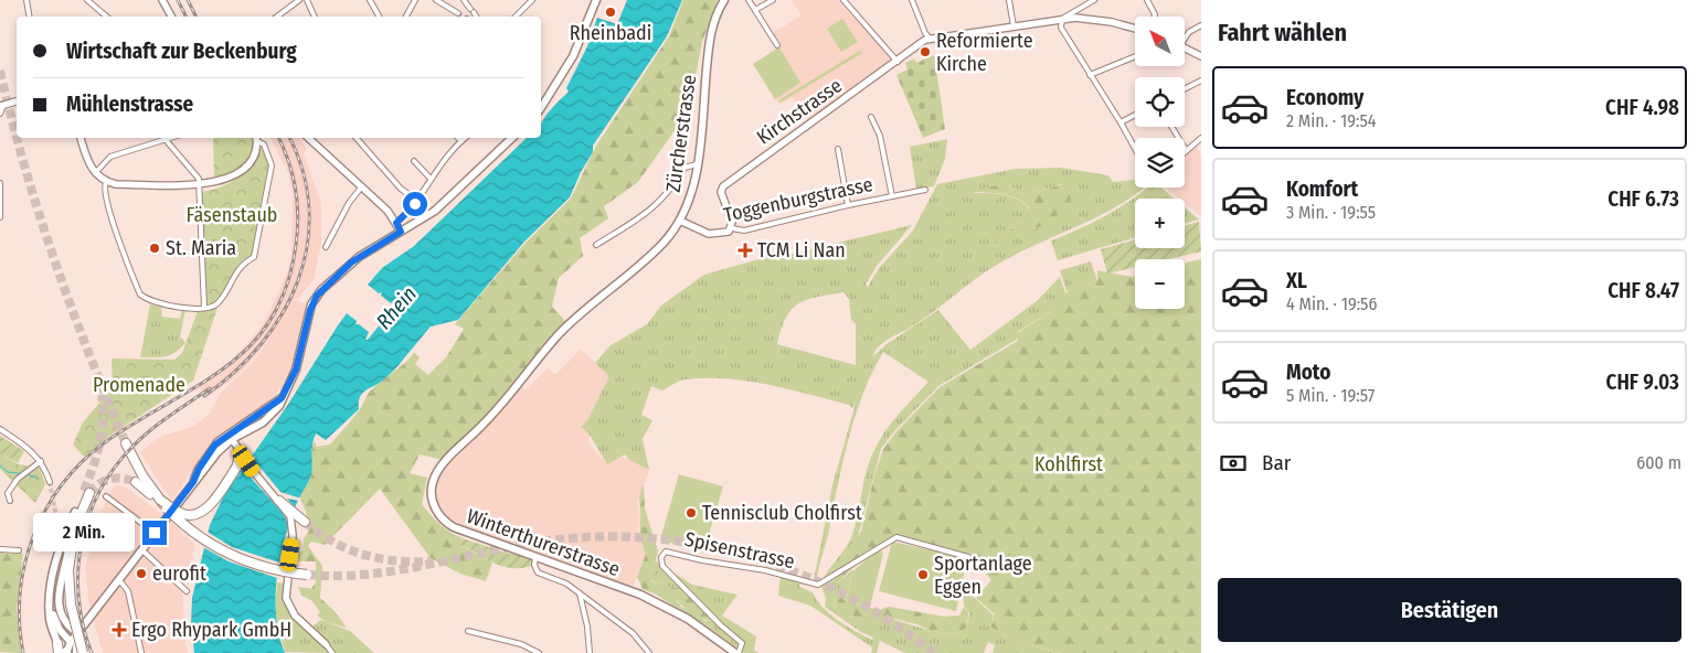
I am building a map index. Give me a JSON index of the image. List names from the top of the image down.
{
  "streets": {
    "main road": ["Zürcherstrasse", "Winterthurerstrasse"],
    "street": ["Kirchstrasse", "Toggenburgstrasse", "Spisenstrasse"]
  },
  "crossings": [
    ["Kirchstrasse", "Toggenburgstrasse"],
    ["Zürcherstrasse", "Toggenburgstrasse"],
    ["Zürcherstrasse", "Winterthurerstrasse"],
    ["Winterthurerstrasse", "Spisenstrasse"]
  ],
  "water": ["Rhein"],
  "parks": ["Fäsenstaub", "Promenade", "Kohlfirst"],
  "places": {
    "other": [
      "Rheinbadi",
      "Reformierte Kirche",
      "St. Maria",
      "Tennisclub Cholfirst",
      "eurofit",
      "Sportanlage Eggen"
    ],
    "health": ["TCM Li Nan", "Ergo Rhypark GmbH"]
  },
  "north": "top left",
  "page": {
    "heading": "Fahrt wählen",
    "map_buttons": ["+", "−"],
    "banner": ["Wirtschaft zur Beckenburg", "Mühlenstrasse"],
    "list": [
      {
        "name": "Economy",
        "note": "2 Min. · 19:54",
        "value": "CHF 4.98"
      },
      {
        "name": "Komfort",
        "note": "3 Min. · 19:55",
        "value": "CHF 6.73"
      },
      {
        "name": "XL",
        "note": "4 Min. · 19:56",
        "value": "CHF 8.47"
      },
      {
        "name": "Moto",
        "note": "5 Min. · 19:57",
        "value": "CHF 9.03"
      }
    ],
    "pay": ["Bar", "600 m"],
    "bubble": "2 Min.",
    "buttons": "Bestätigen"
  }
}
